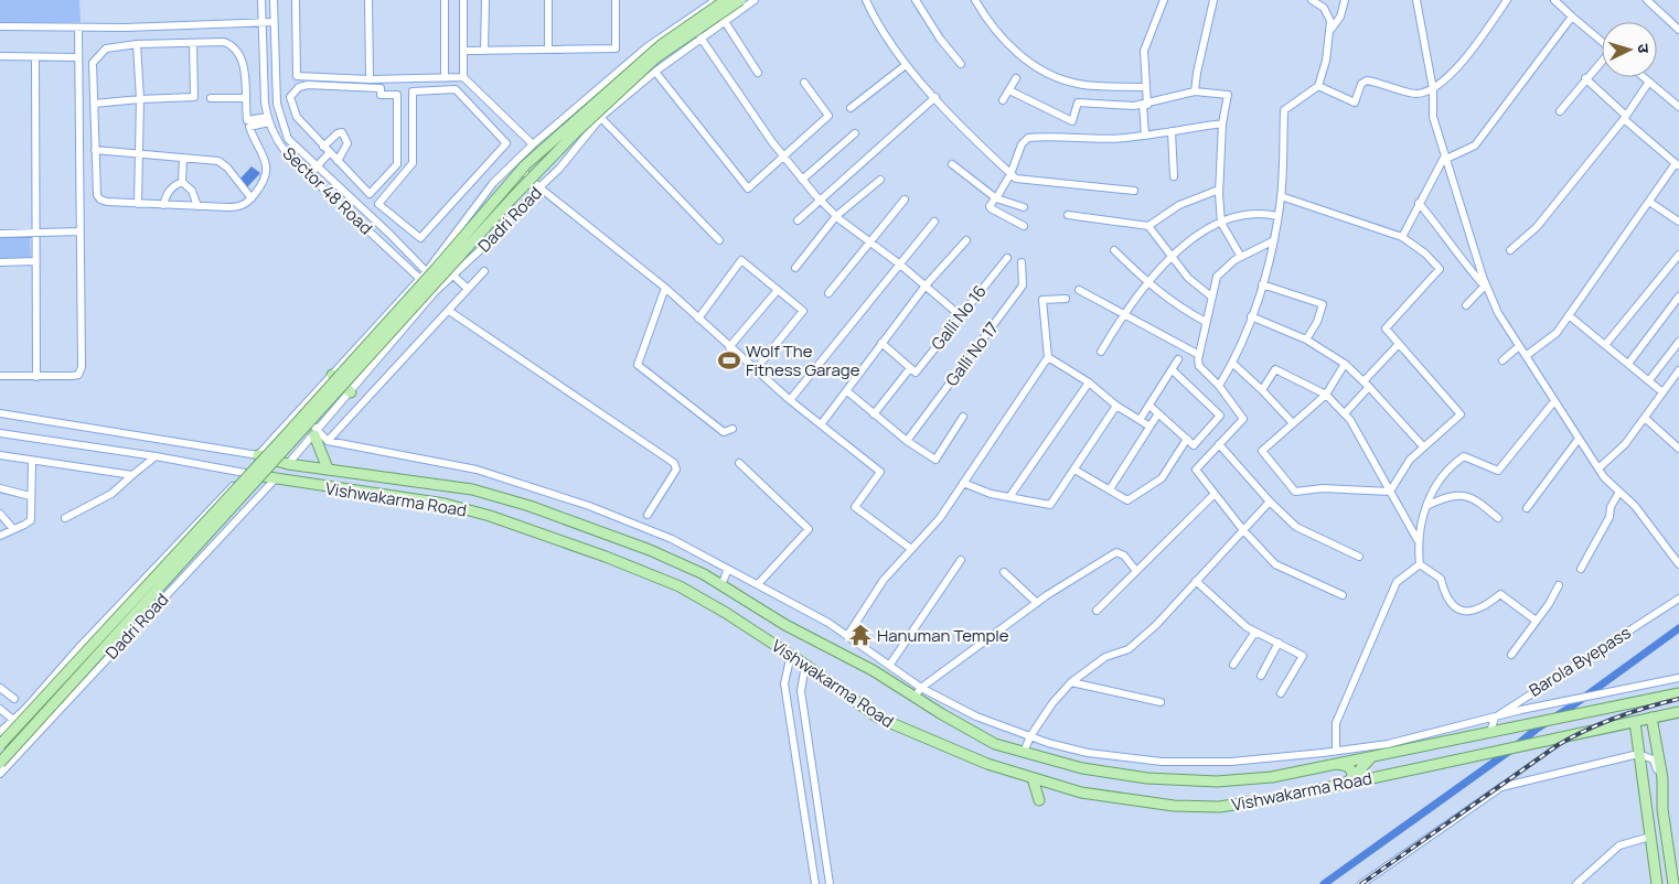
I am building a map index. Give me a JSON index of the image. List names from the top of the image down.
{
  "streets": {
    "main road": ["Vishwakarma Road"],
    "street": [
      "Sector 48 Road",
      "Dadri Road",
      "Galli No 16",
      "Galli No 17",
      "Barola Byepass"
    ]
  },
  "crossings": [
    ["Sector 48 Road", "Dadri Road"],
    ["Dadri Road", "Vishwakarma Road"]
  ],
  "places": {
    "sports": ["Wolf The Fitness Garage"],
    "temple": ["Hanuman Temple"]
  },
  "north": "right"
}
